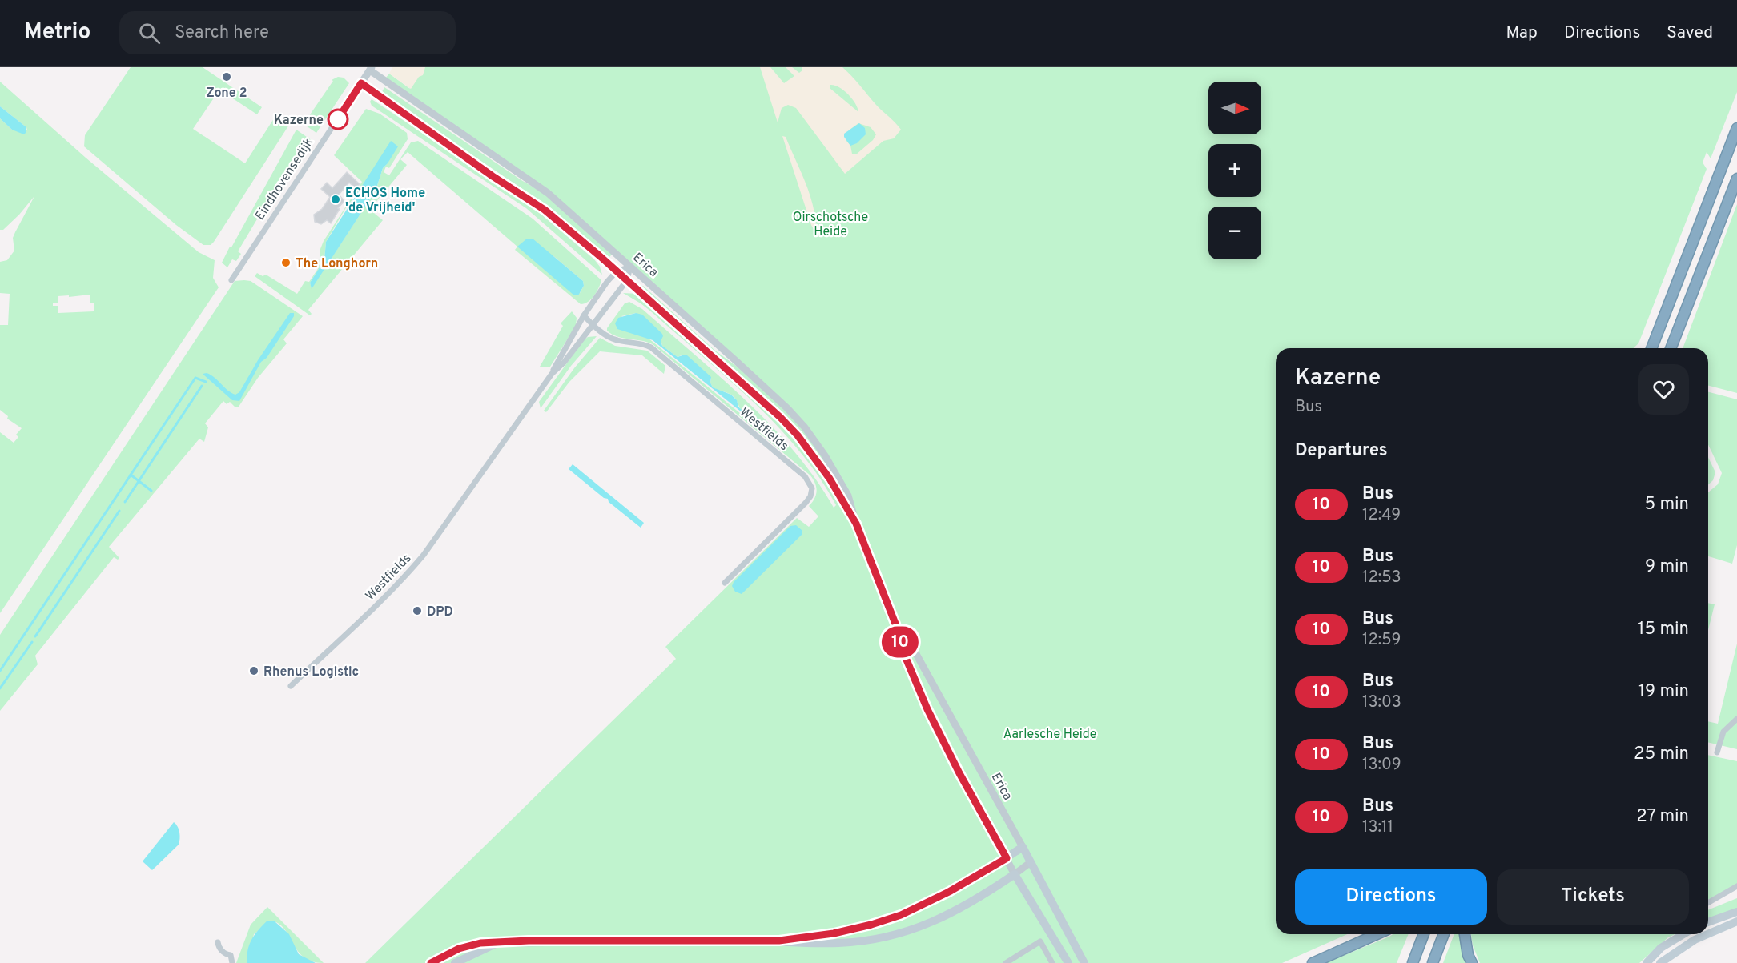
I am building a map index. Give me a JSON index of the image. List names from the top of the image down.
{
  "streets": {
    "main road": ["Erica"],
    "street": ["Eindhovensedijk", "Westfields"]
  },
  "crossings": [
    ["Eindhovensedijk", "Erica"],
    ["Erica", "Westfields"]
  ],
  "parks": ["Oirschotsche Heide", "Aarlesche Heide"],
  "places": [
    "Zone 2",
    "Kazerne",
    "ECHOS Home 'de Vrijheid'",
    "The Longhorn",
    "DPD",
    "Rhenus Logistic"
  ],
  "lines": ["bus line 10"],
  "north": "right",
  "page": {
    "header": "Metrio",
    "search": "Search here",
    "nav": ["Map", "Directions", "Saved"],
    "on_map": "10",
    "map_buttons": ["+", "−"],
    "heading": [
      ["Kazerne", "Bus"],
      "Departures"
    ],
    "list": [
      {
        "mark": "10",
        "name": "Bus",
        "note": "12:49",
        "value": "5 min"
      },
      {
        "mark": "10",
        "name": "Bus",
        "note": "12:53",
        "value": "9 min"
      },
      {
        "mark": "10",
        "name": "Bus",
        "note": "12:59",
        "value": "15 min"
      },
      {
        "mark": "10",
        "name": "Bus",
        "note": "13:03",
        "value": "19 min"
      },
      {
        "mark": "10",
        "name": "Bus",
        "note": "13:09",
        "value": "25 min"
      },
      {
        "mark": "10",
        "name": "Bus",
        "note": "13:11",
        "value": "27 min"
      }
    ],
    "buttons": ["Directions", "Tickets"]
  }
}
